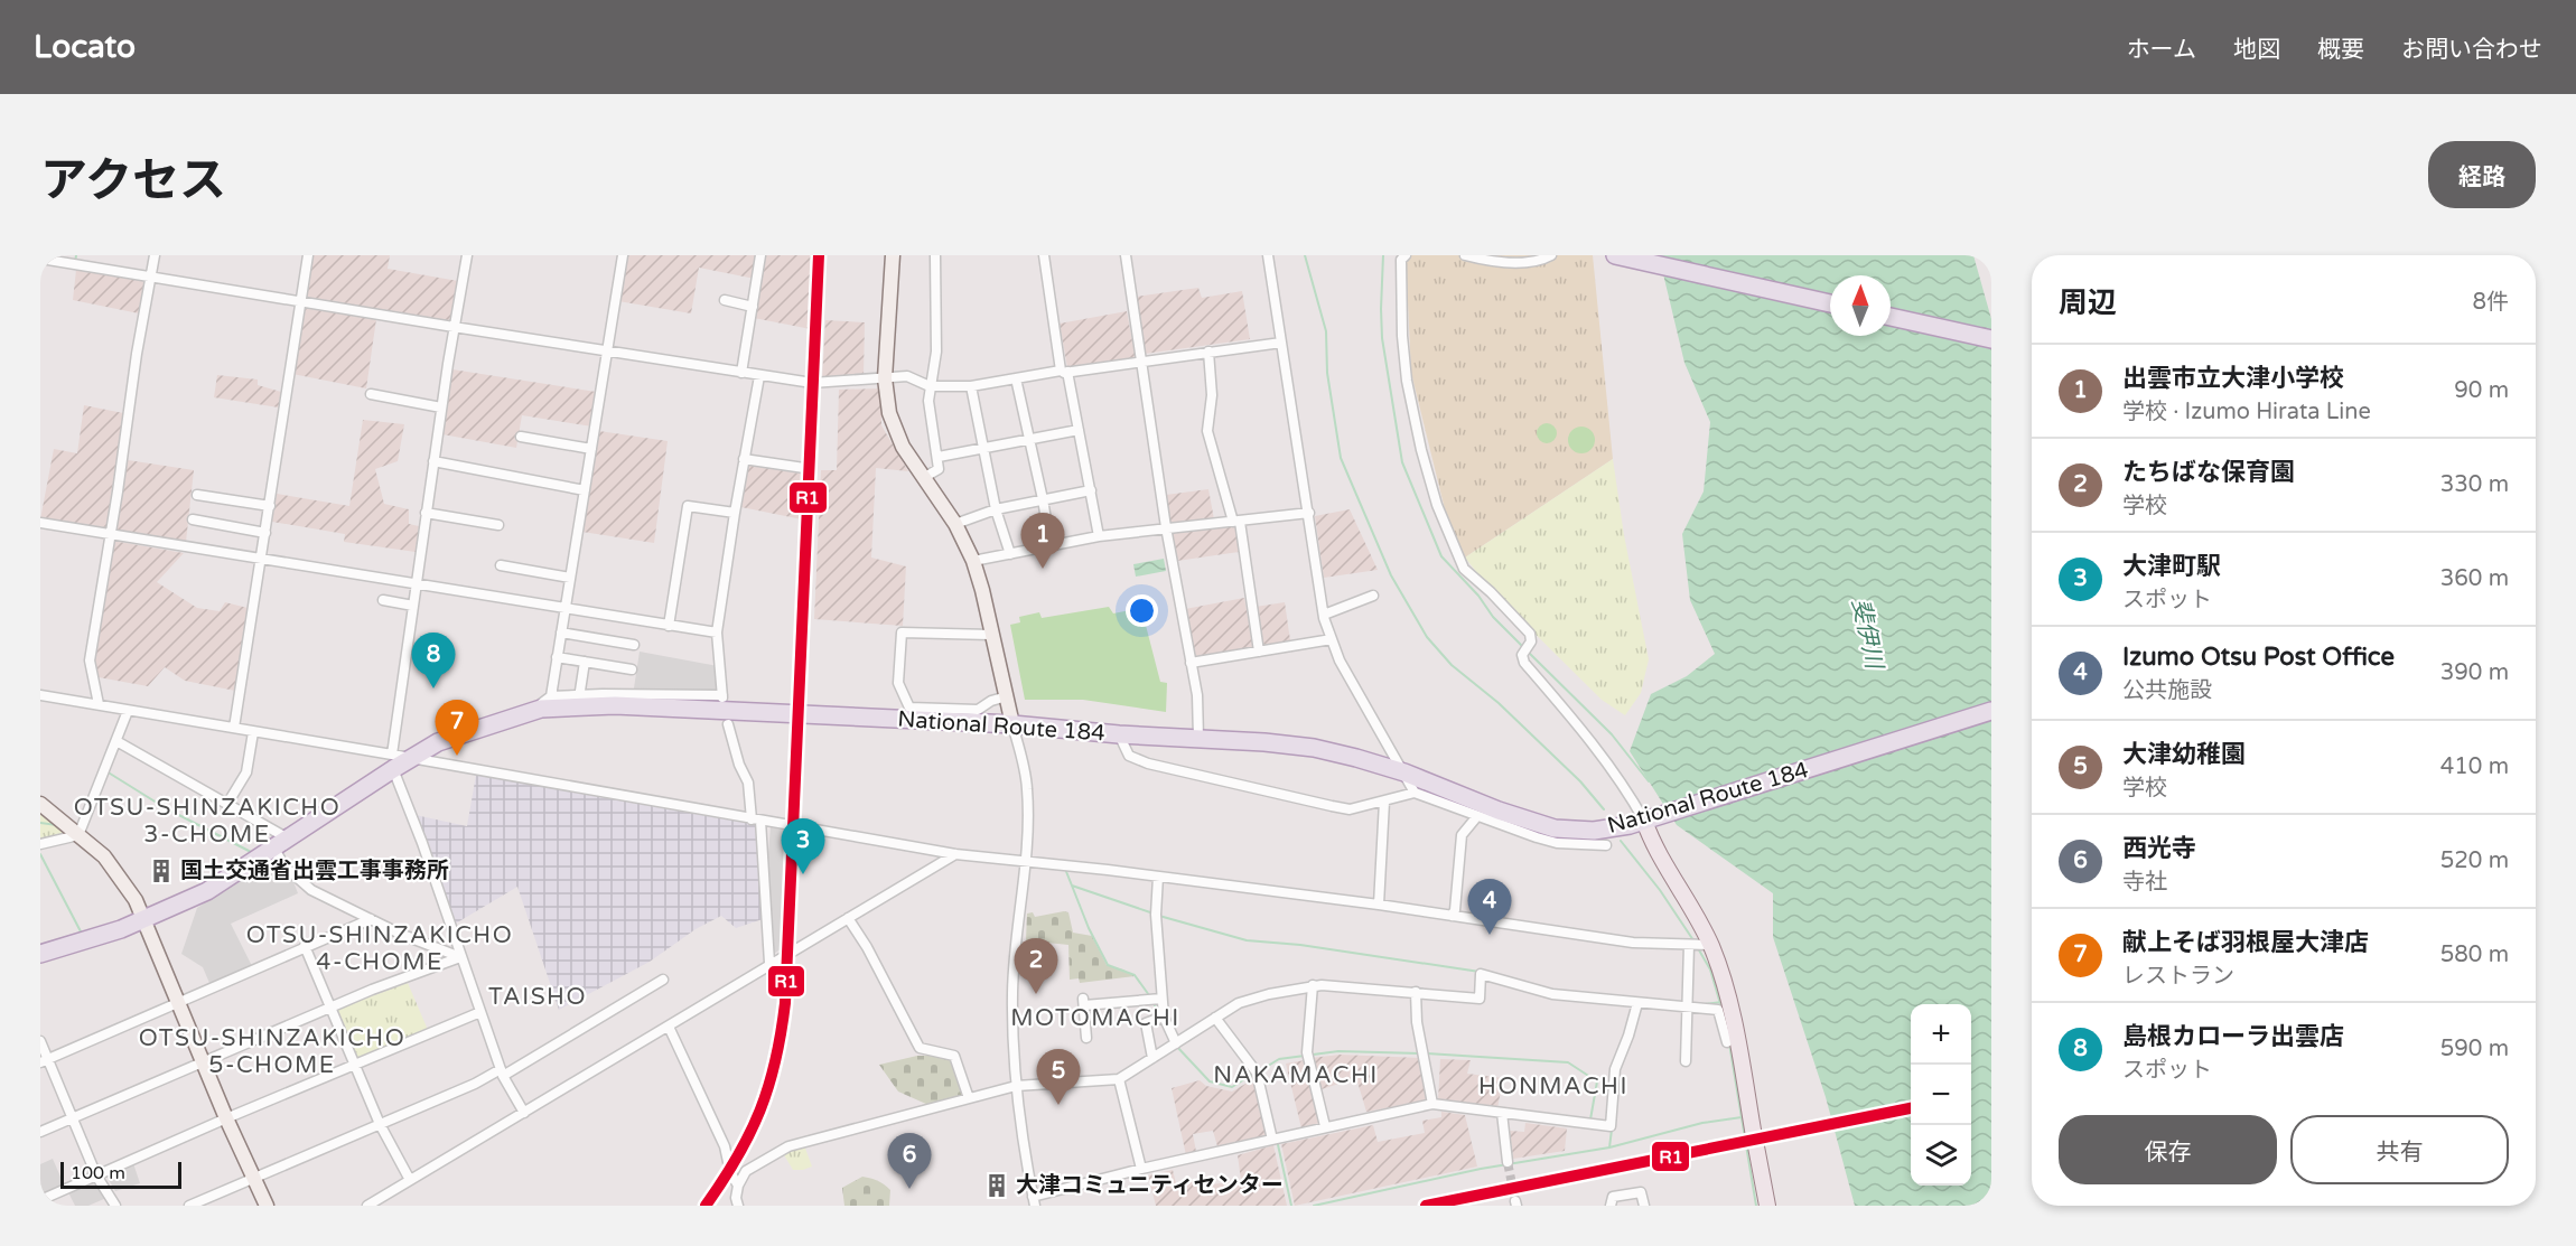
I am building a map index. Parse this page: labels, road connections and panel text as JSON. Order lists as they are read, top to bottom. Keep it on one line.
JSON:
{"streets":{"highway":["National Route 184"]},"districts":["OTSU-SHINZAKICHO 3-CHOME","OTSU-SHINZAKICHO 4-CHOME","TAISHO","MOTOMACHI","OTSU-SHINZAKICHO 5-CHOME","NAKAMACHI","HONMACHI"],"water":["斐伊川"],"places":{"building":["国土交通省出雲工事事務所","大津コミュニティセンター"]},"lines":["transit line R1"],"scale_bar":"100 m","north":"top","page":{"header":"Locato","nav":["ホーム","地図","概要","お問い合わせ"],"title":"アクセス","buttons":["経路",["保存","共有"]],"heading":["周辺","8件"],"list":[{"mark":"1","name":"出雲市立大津小学校","note":"学校 · Izumo Hirata Line","value":"90 m"},{"mark":"2","name":"たちばな保育園","note":"学校","value":"330 m"},{"mark":"3","name":"大津町駅","note":"スポット","value":"360 m"},{"mark":"4","name":"Izumo Otsu Post Office","note":"公共施設","value":"390 m"},{"mark":"5","name":"大津幼稚園","note":"学校","value":"410 m"},{"mark":"6","name":"西光寺","note":"寺社","value":"520 m"},{"mark":"7","name":"献上そば羽根屋大津店","note":"レストラン","value":"580 m"},{"mark":"8","name":"島根カローラ出雲店","note":"スポット","value":"590 m"}],"pins":["1","8","7","3","4","2","5","6"],"map_buttons":["+","−"],"scale":"100 m"}}
